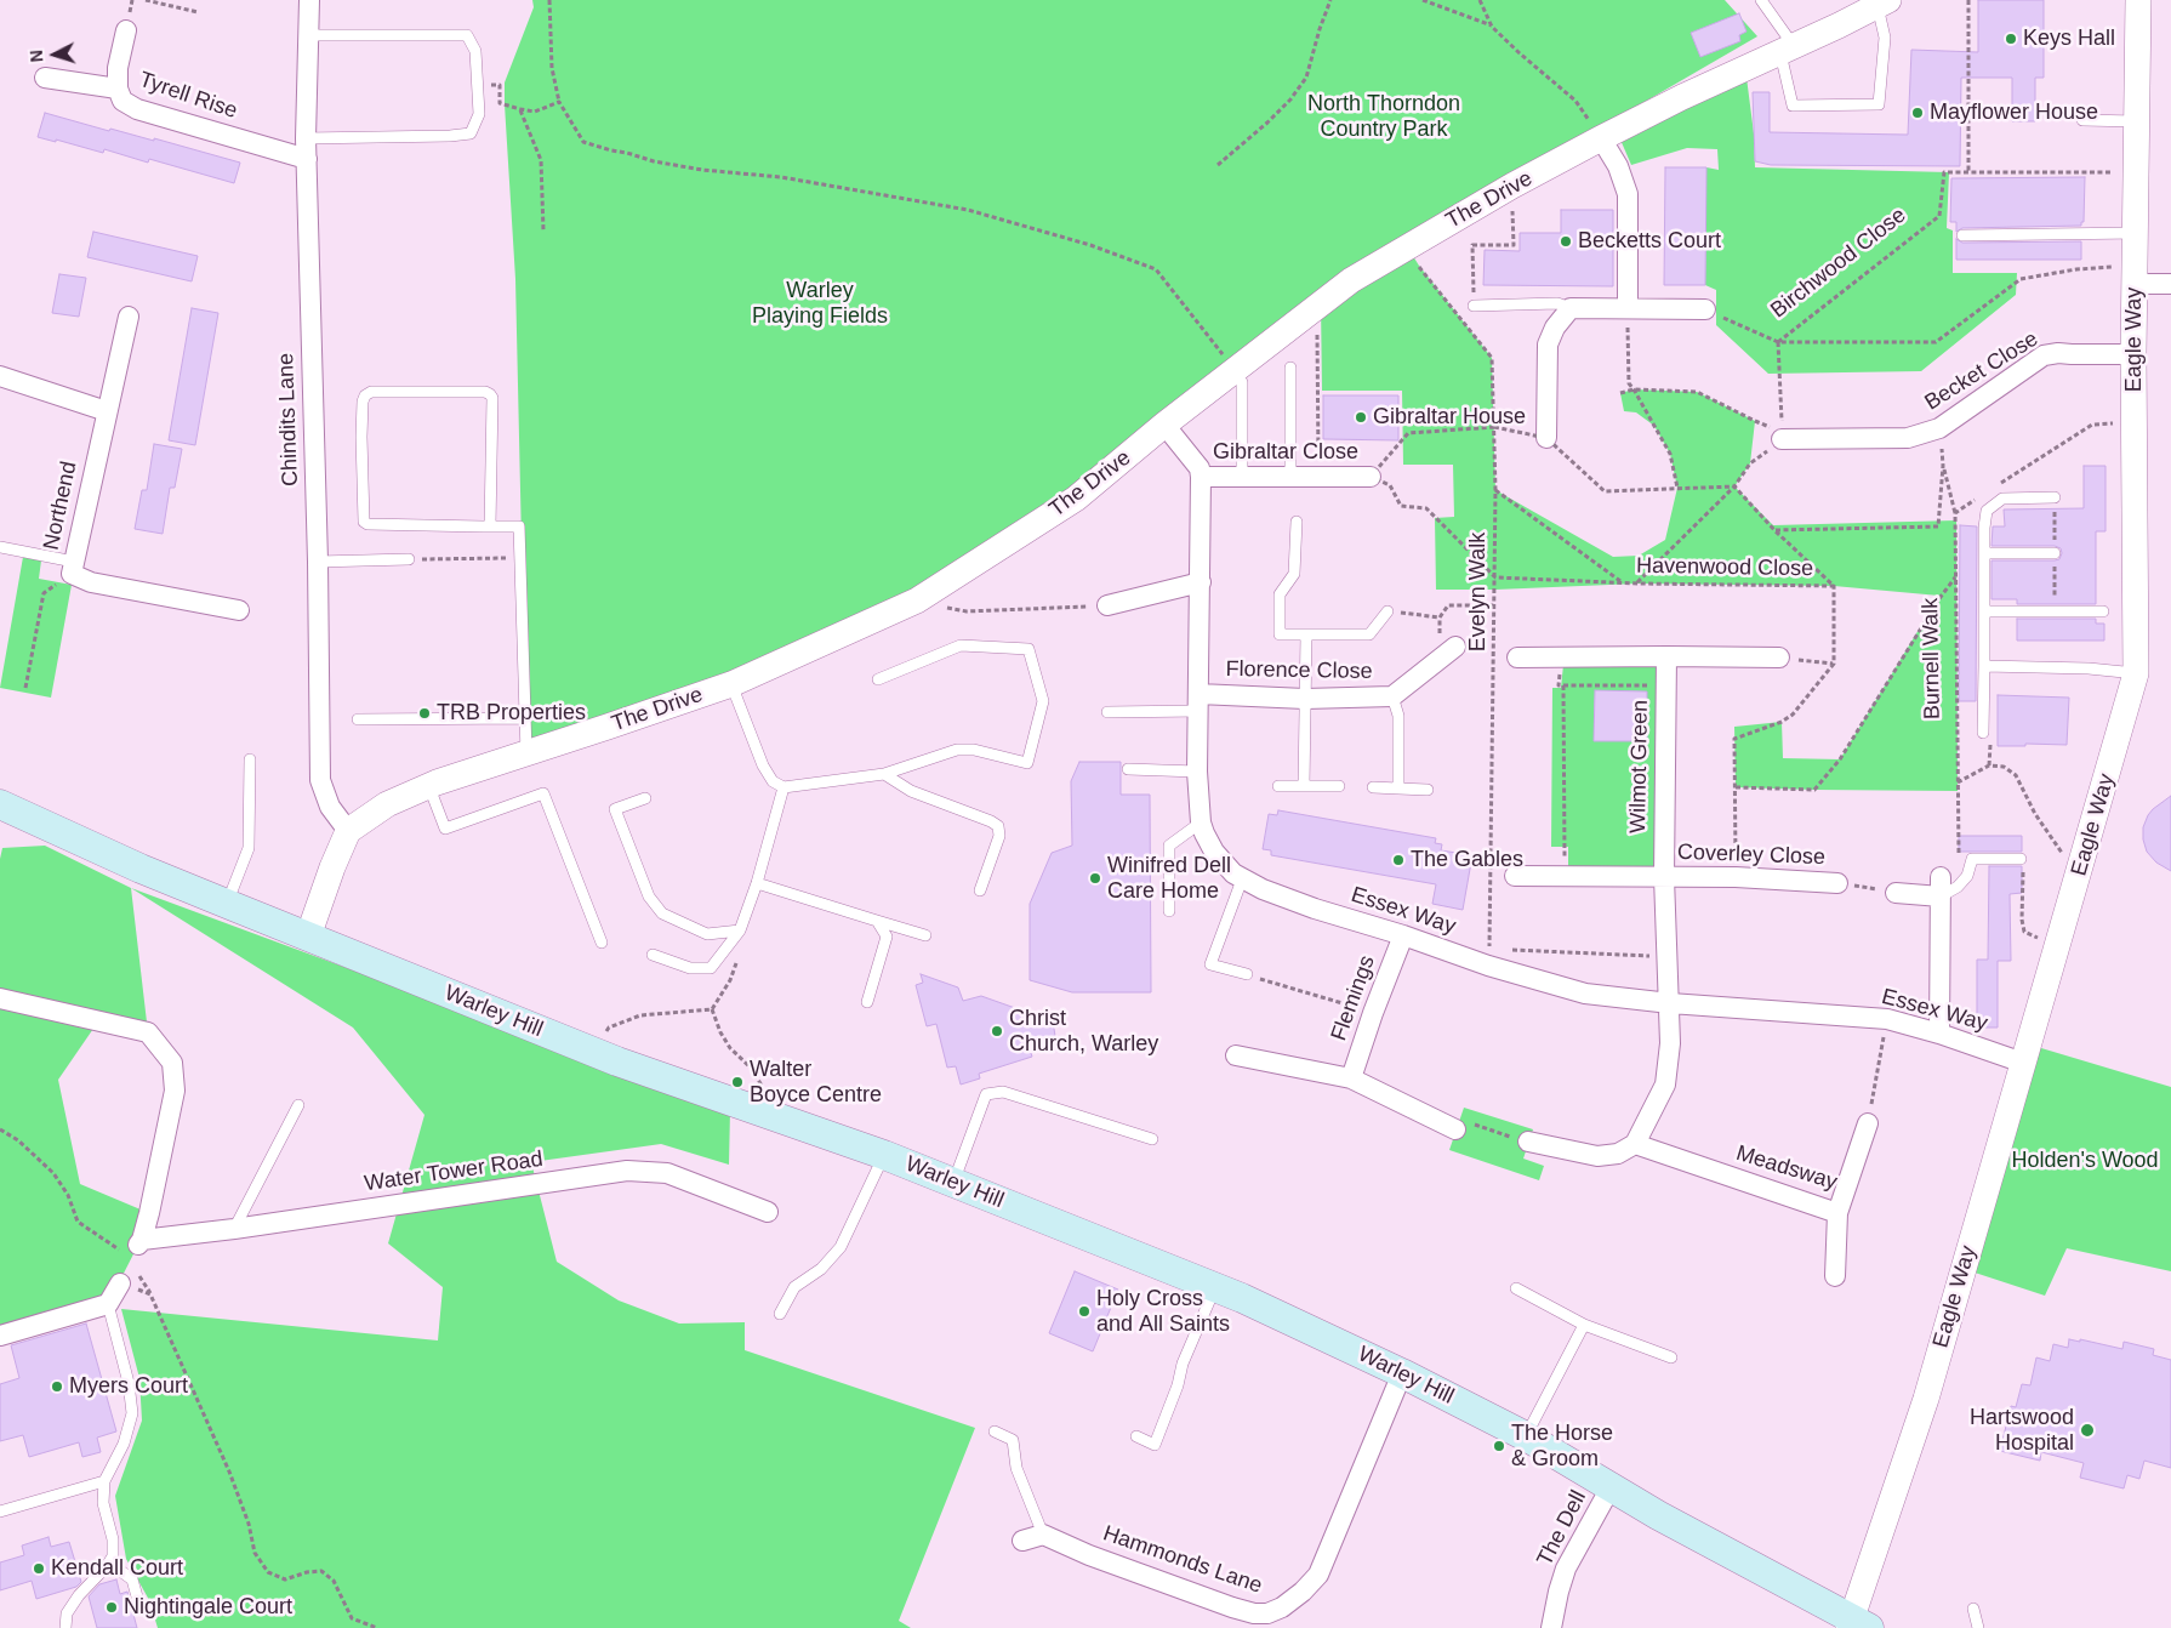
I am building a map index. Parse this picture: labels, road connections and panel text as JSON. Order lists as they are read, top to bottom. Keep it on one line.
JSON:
{"streets":{"main road":["Warley Hill"],"street":["Tyrell Rise","The Drive","Eagle Way","Becket Close","Chindits Lane","Gibraltar Close","Northend","Florence Close","Wilmot Green","Coverley Close","Essex Way","Flemings","Meadsway","Water Tower Road","The Dell","Hammonds Lane"],"path":["Birchwood Close","Havenwood Close","Evelyn Walk","Burnell Walk"]},"crossings":[["Tyrell Rise","Chindits Lane"],["The Drive","Chindits Lane"],["The Drive","Evelyn Walk"],["Eagle Way","Becket Close"],["Eagle Way","Essex Way"],["Eagle Way","Warley Hill"],["Gibraltar Close","Essex Way"],["Havenwood Close","Evelyn Walk"],["Evelyn Walk","Essex Way"],["Florence Close","Essex Way"],["Wilmot Green","Coverley Close"],["Wilmot Green","Essex Way"],["Essex Way","Flemings"],["Warley Hill","The Dell"],["Warley Hill","Hammonds Lane"]],"parks":["North Thorndon Country Park","Warley Playing Fields","Holden's Wood"],"places":["Keys Hall","Mayflower House","Becketts Court","Gibraltar House","TRB Properties","The Gables","Winifred Dell Care Home","Christ Church, Warley","Walter Boyce Centre","Holy Cross and All Saints","Myers Court","Hartswood Hospital","The Horse & Groom","Kendall Court","Nightingale Court"],"north":"left"}
